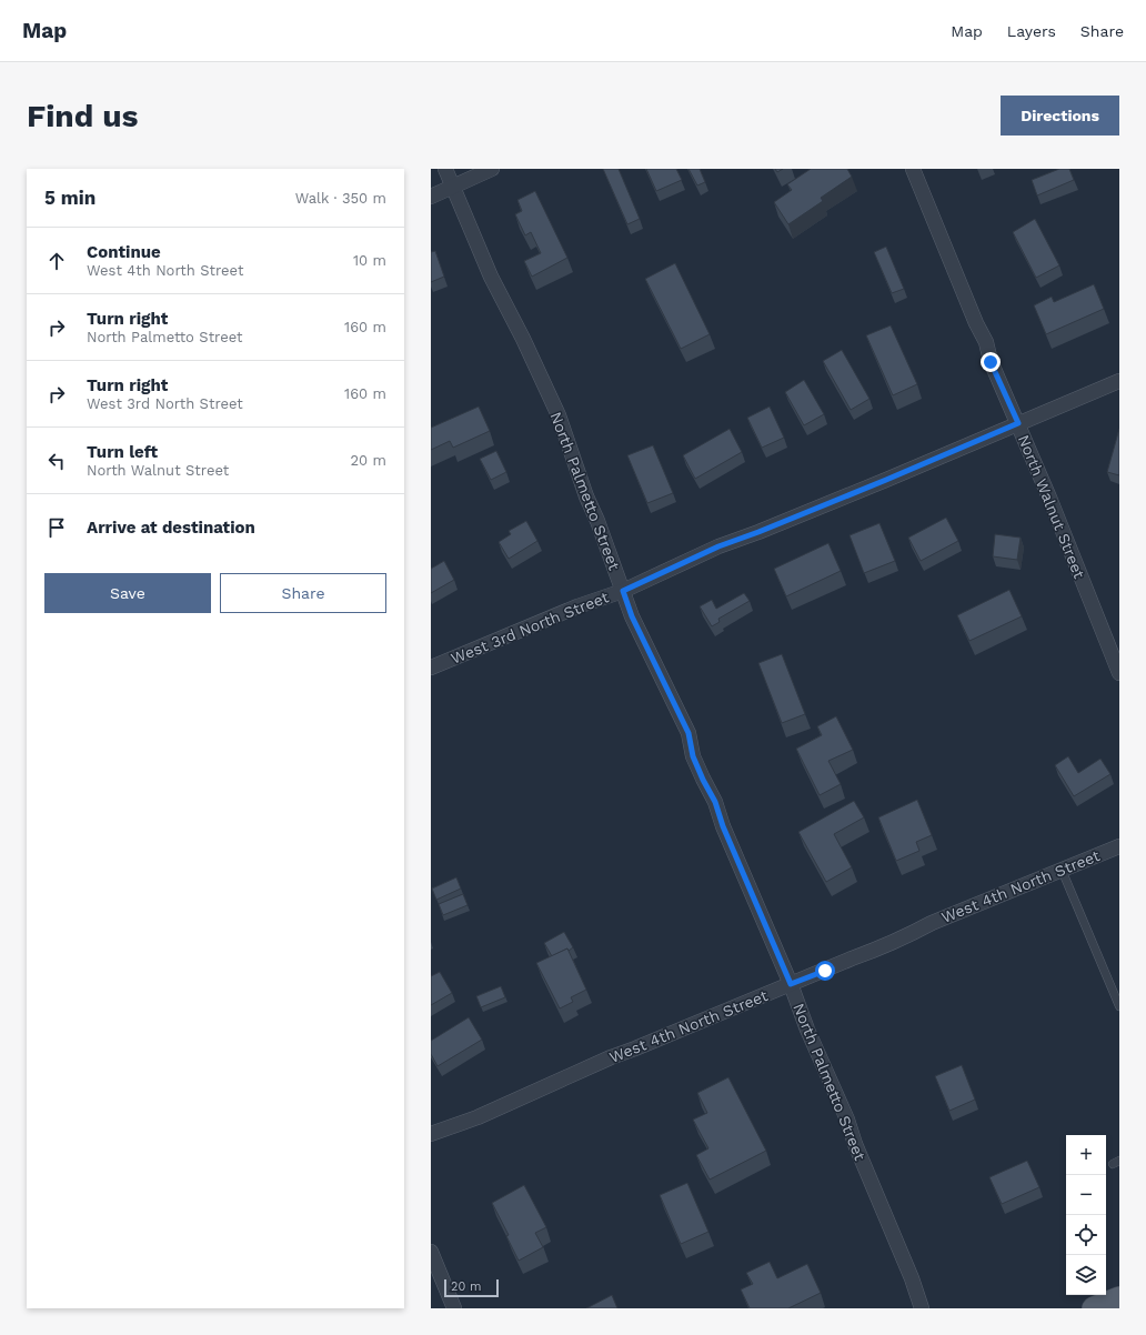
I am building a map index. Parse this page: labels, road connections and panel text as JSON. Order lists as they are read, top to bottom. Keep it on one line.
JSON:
{"streets":{"street":["North Palmetto Street","North Walnut Street","West 3rd North Street","West 4th North Street"]},"crossings":[["North Palmetto Street","West 3rd North Street"],["North Palmetto Street","West 4th North Street"],["North Walnut Street","West 3rd North Street"]],"scale_bar":"20 m","page":{"header":"Map","nav":["Map","Layers","Share"],"buttons":["Directions",["Save","Share"]],"title":"Find us","heading":["5 min","Walk · 350 m"],"list":[["Continue","West 4th North Street","10 m"],["Turn right","North Palmetto Street","160 m"],["Turn right","West 3rd North Street","160 m"],["Turn left","North Walnut Street","20 m"],"Arrive at destination"],"map_buttons":["+","−"],"scale":"20 m"}}
